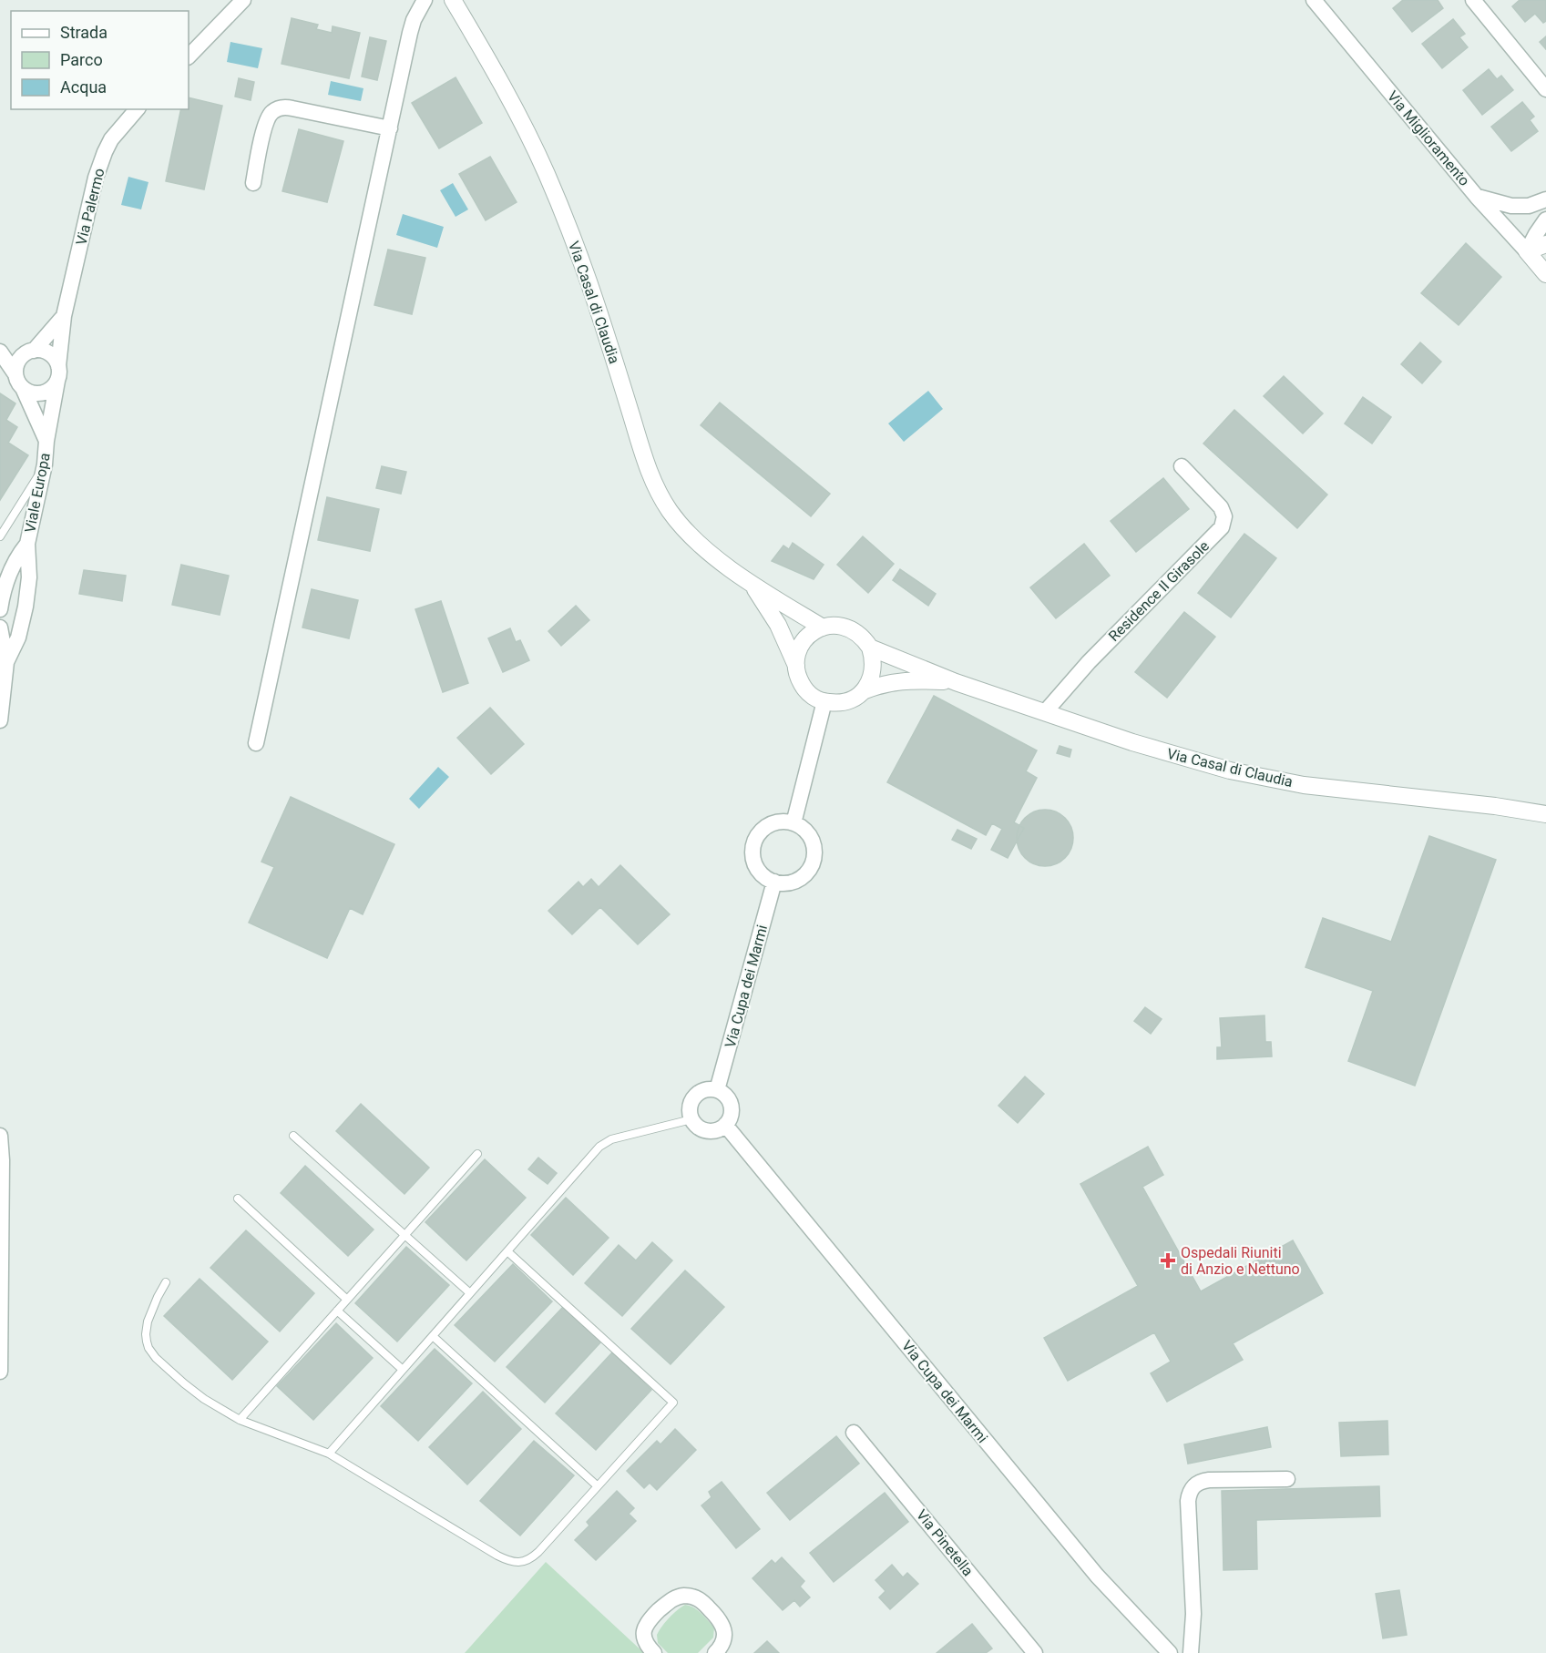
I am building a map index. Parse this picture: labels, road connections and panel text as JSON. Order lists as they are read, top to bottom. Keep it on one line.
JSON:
{"streets":{"street":["Via Miglioramento","Via Palermo","Via Casal di Claudia","Viale Europa","Residence Il Girasole","Via Cupa dei Marmi","Via Pinetella"]},"crossings":[["Via Palermo","Viale Europa"],["Via Casal di Claudia","Residence Il Girasole"]],"places":{"health":["Ospedali Riuniti di Anzio e Nettuno"]},"legend":["Strada","Parco","Acqua"]}
